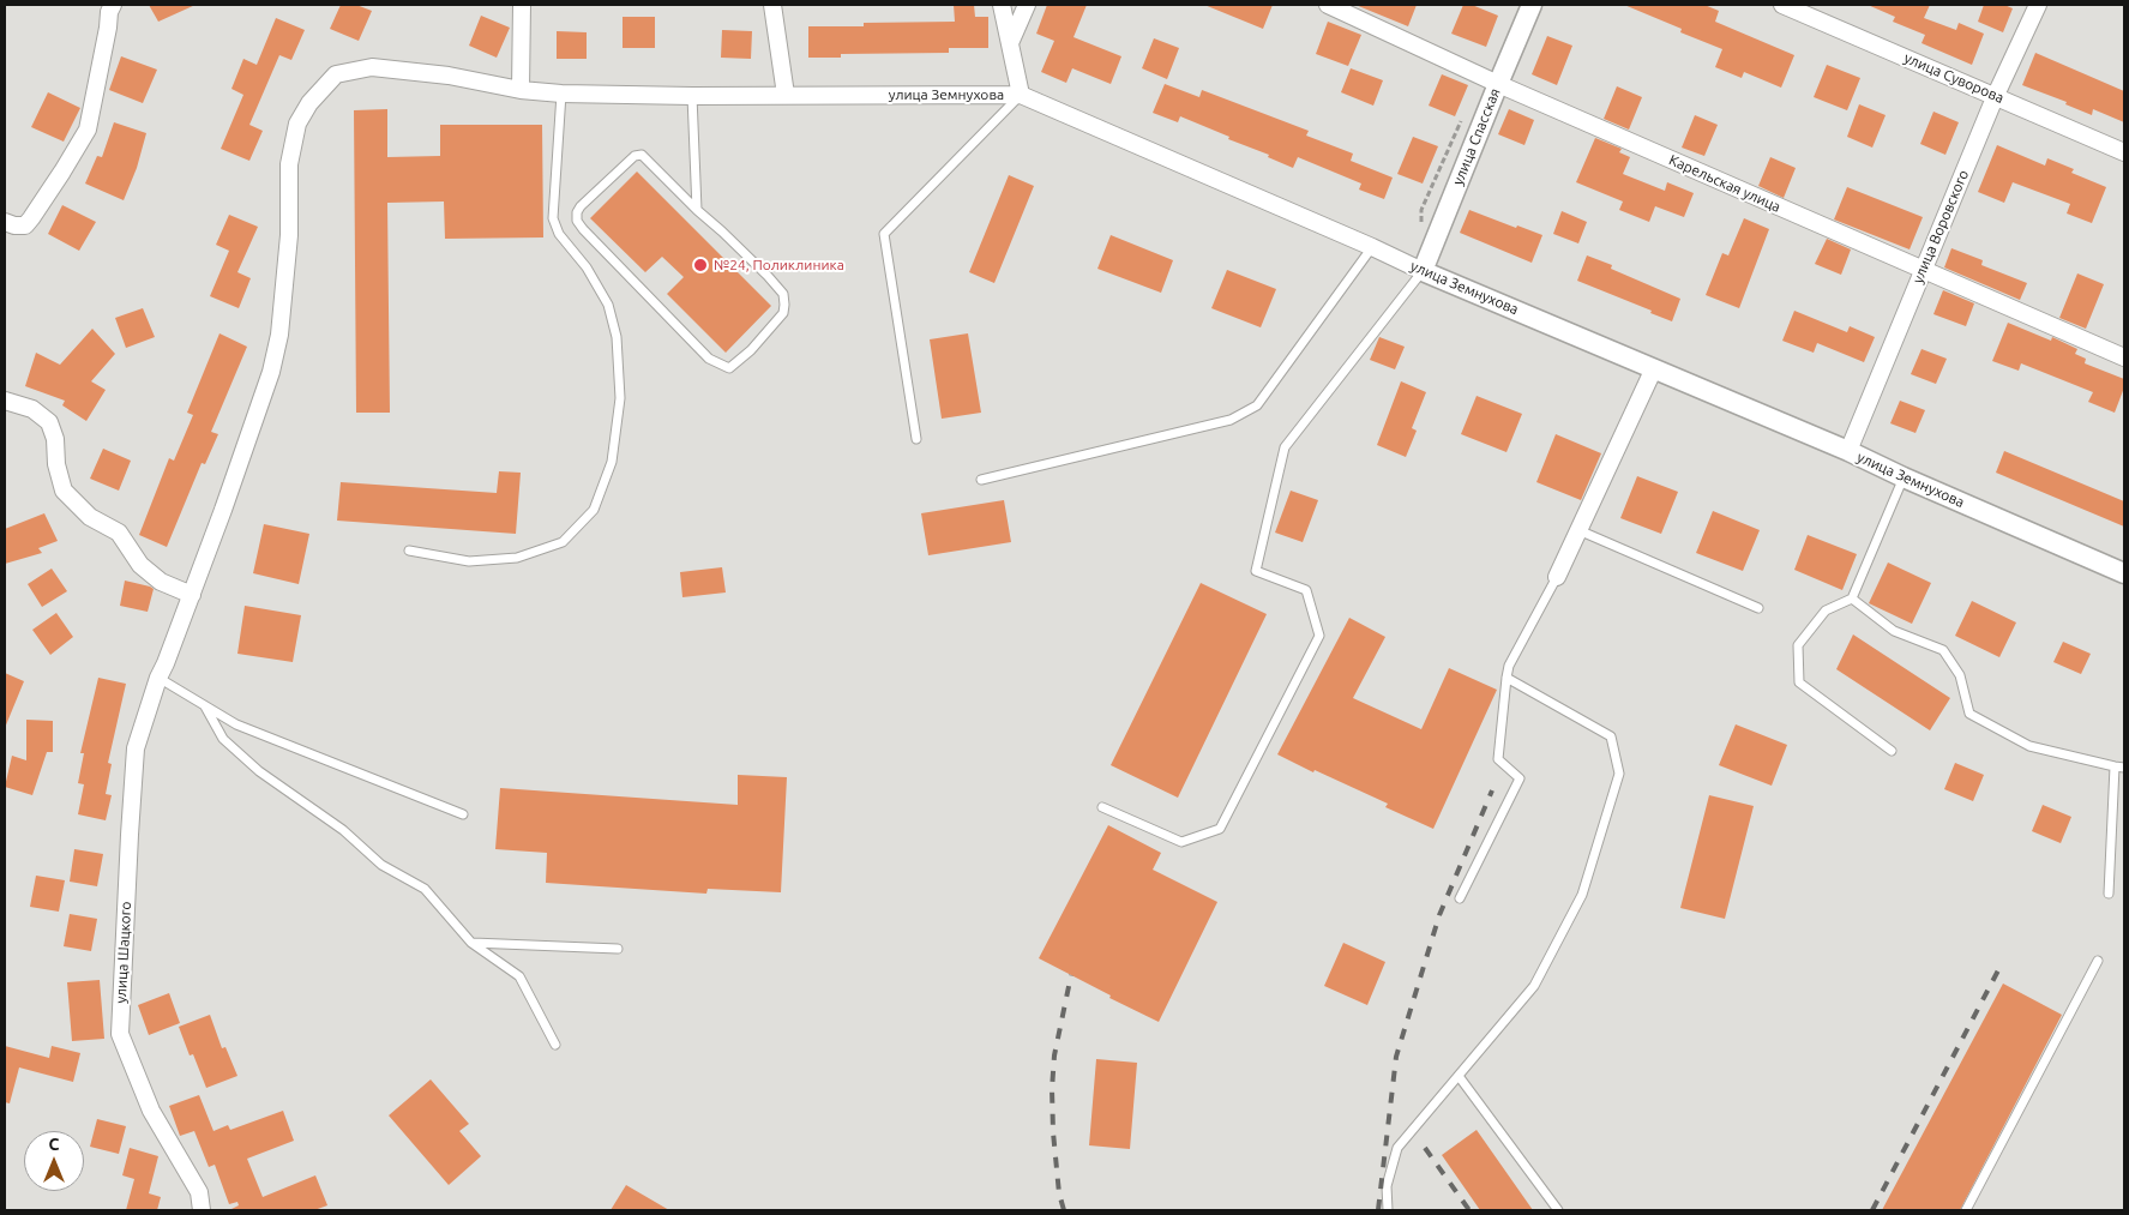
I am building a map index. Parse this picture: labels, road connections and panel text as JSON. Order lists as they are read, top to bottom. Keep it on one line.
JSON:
{"streets":{"street":["улица Суворова","улица Земнухова","улица Спасская","Карельская улица","улица Воровского","улица Шацкого"]},"crossings":[["улица Суворова","улица Воровского"],["улица Земнухова","улица Спасская"],["улица Земнухова","улица Воровского"],["улица Земнухова","улица Шацкого"],["улица Спасская","Карельская улица"],["Карельская улица","улица Воровского"]],"places":["№24, Поликлиника"],"north":"top"}
